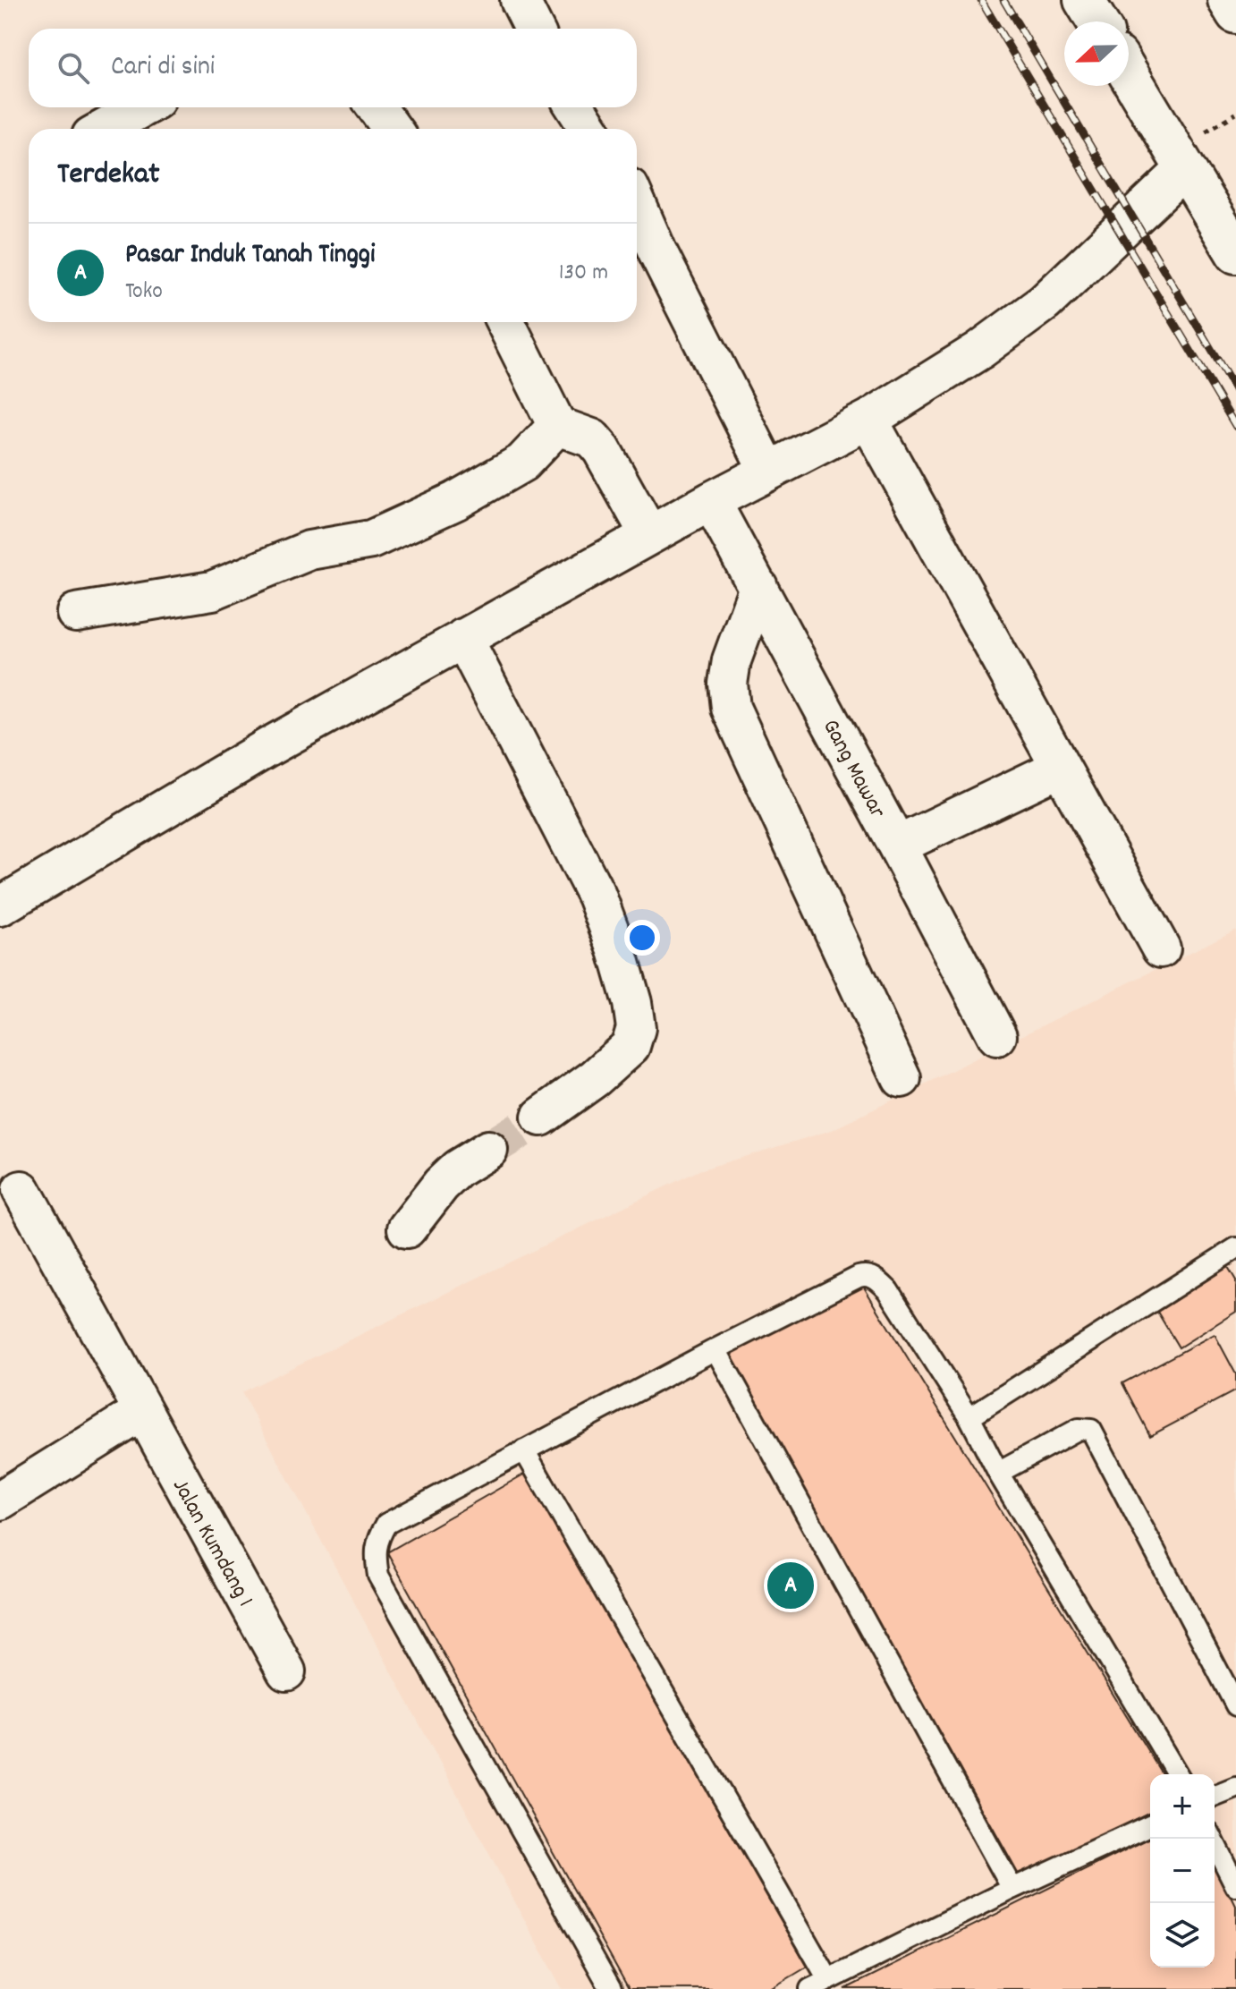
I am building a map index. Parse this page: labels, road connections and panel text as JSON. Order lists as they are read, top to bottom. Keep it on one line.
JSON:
{"streets":{"street":["Gang Mawar","Jalan Kumdang 1"]},"north":"left","page":{"search":"Cari di sini","heading":"Terdekat","list":[{"mark":"A","name":"Pasar Induk Tanah Tinggi","note":"Toko","value":"130 m"}],"pins":"A","map_buttons":["+","−"]}}
